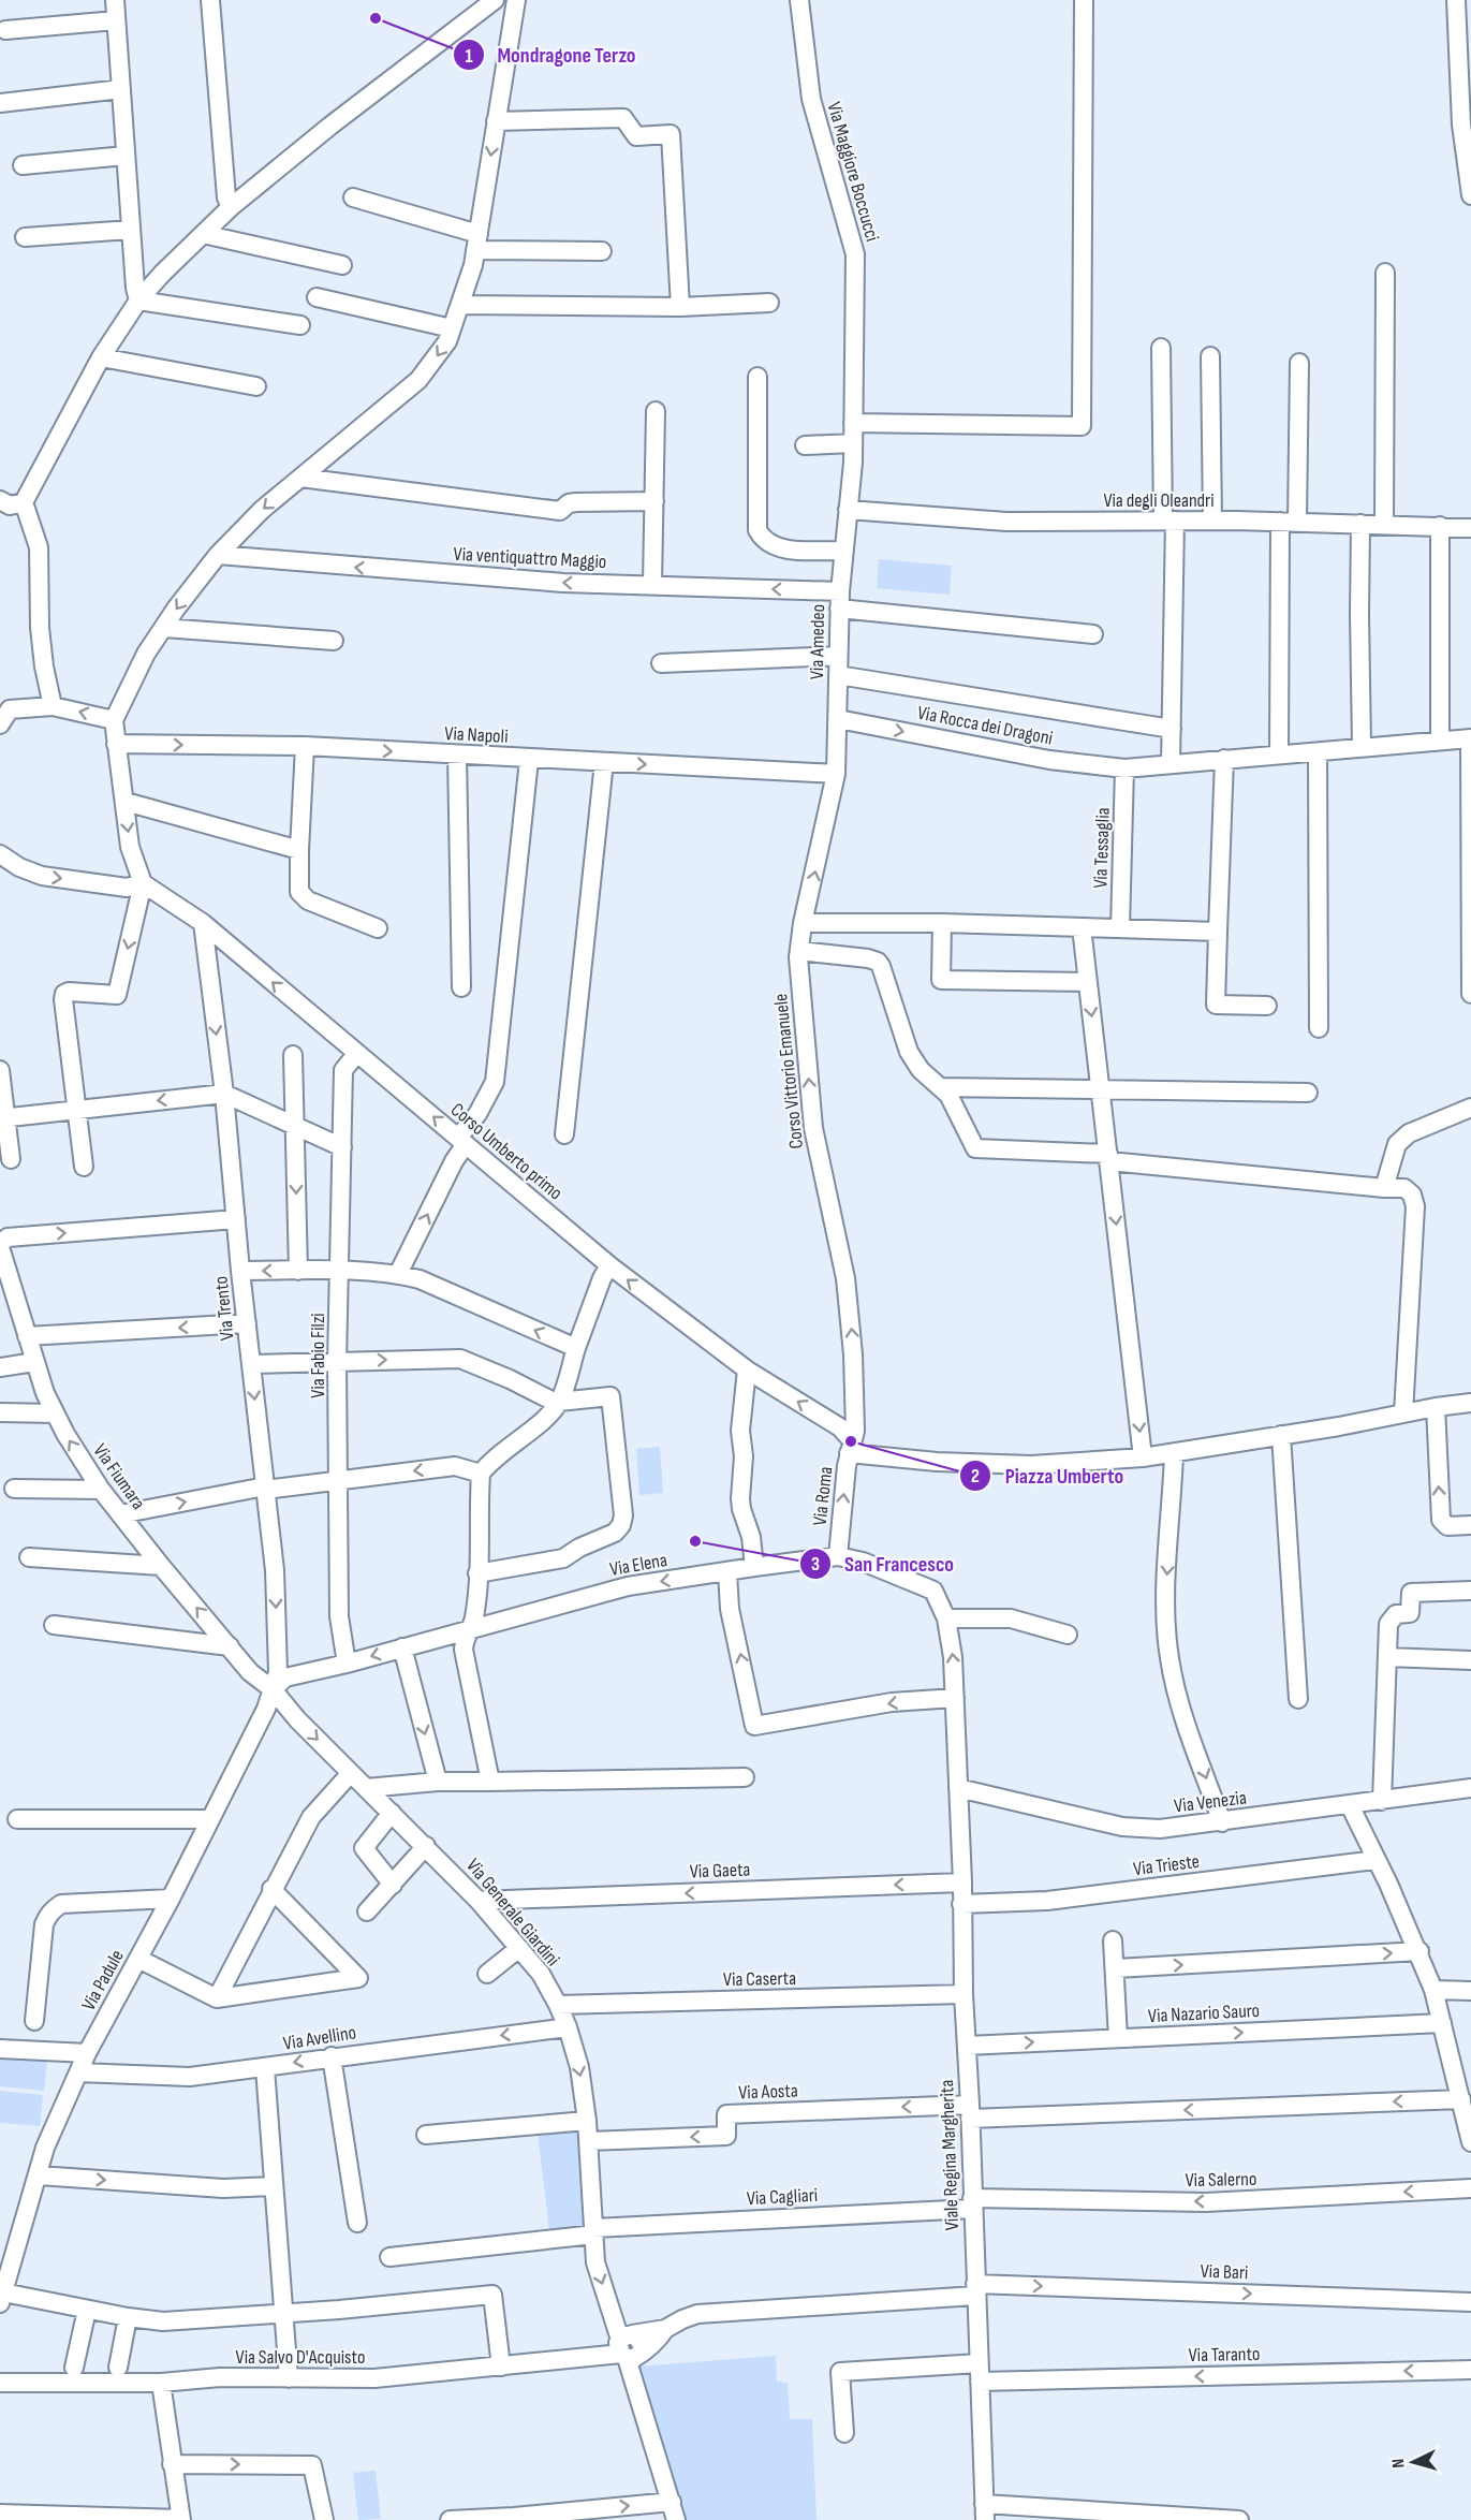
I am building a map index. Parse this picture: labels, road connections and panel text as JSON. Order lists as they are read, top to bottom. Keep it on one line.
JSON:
{"streets":{"street":["Via Maggiore Boccucci","Via degli Oleandri","Via ventiquattro Maggio","Via Amedeo","Via Rocca dei Dragoni","Via Napoli","Via Tessaglia","Corso Vittorio Emanuele","Corso Umberto primo","Via Trento","Via Fabio Filzi","Via Fiumara","Via Roma","Via Elena","Via Venezia","Via Trieste","Via Gaeta","Via Generale Giardini","Via Caserta","Via Padule","Via Nazario Sauro","Via Avellino","Via Aosta","Viale Regina Margherita","Via Salerno","Via Cagliari","Via Bari","Via Taranto","Via Salvo D'Acquisto"]},"crossings":[["Via Maggiore Boccucci","Via degli Oleandri"],["Via Maggiore Boccucci","Via Amedeo"],["Via degli Oleandri","Via Amedeo"],["Via ventiquattro Maggio","Via Amedeo"],["Via Amedeo","Via Rocca dei Dragoni"],["Via Amedeo","Via Napoli"],["Via Amedeo","Corso Vittorio Emanuele"],["Via Rocca dei Dragoni","Via Tessaglia"],["Via Napoli","Corso Vittorio Emanuele"],["Corso Vittorio Emanuele","Corso Umberto primo"],["Corso Vittorio Emanuele","Via Roma"],["Corso Umberto primo","Via Trento"],["Corso Umberto primo","Via Fabio Filzi"],["Corso Umberto primo","Via Roma"],["Via Trento","Via Fiumara"],["Via Trento","Via Elena"],["Via Trento","Via Generale Giardini"],["Via Trento","Via Padule"],["Via Fabio Filzi","Via Elena"],["Via Fiumara","Via Elena"],["Via Fiumara","Via Generale Giardini"],["Via Fiumara","Via Padule"],["Via Roma","Via Elena"],["Via Elena","Via Venezia"],["Via Elena","Via Generale Giardini"],["Via Elena","Via Padule"],["Via Elena","Viale Regina Margherita"],["Via Venezia","Viale Regina Margherita"],["Via Trieste","Viale Regina Margherita"],["Via Gaeta","Via Generale Giardini"],["Via Gaeta","Viale Regina Margherita"],["Via Generale Giardini","Via Caserta"],["Via Generale Giardini","Via Padule"],["Via Generale Giardini","Via Avellino"],["Via Generale Giardini","Via Aosta"],["Via Generale Giardini","Via Cagliari"],["Via Generale Giardini","Via Salvo D'Acquisto"],["Via Caserta","Viale Regina Margherita"],["Via Padule","Via Avellino"],["Via Nazario Sauro","Viale Regina Margherita"],["Via Aosta","Viale Regina Margherita"],["Viale Regina Margherita","Via Salerno"],["Viale Regina Margherita","Via Cagliari"],["Viale Regina Margherita","Via Bari"],["Viale Regina Margherita","Via Taranto"],["Via Salerno","Via Cagliari"],["Via Bari","Via Salvo D'Acquisto"]],"one_way":["Corso Vittorio Emanuele","Corso Umberto primo","Via Trento","Via Fiumara","Via Aosta","Via Bari"],"places":["Mondragone Terzo","Piazza Umberto","San Francesco"],"north":"left"}
